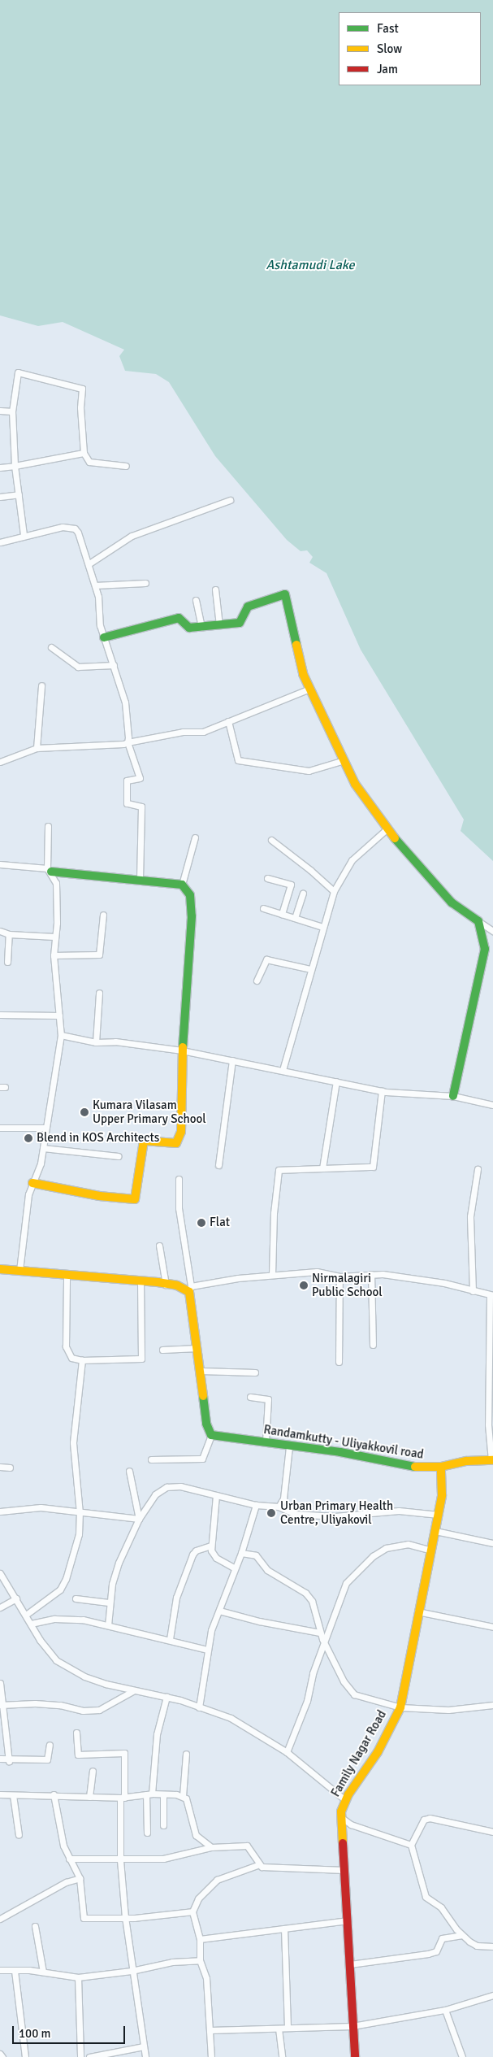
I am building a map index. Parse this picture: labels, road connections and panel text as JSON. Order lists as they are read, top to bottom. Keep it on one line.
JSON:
{"streets":{"street":["Randamkutty - Uliyakkovil road","Family Nagar Road"]},"crossings":[["Randamkutty - Uliyakkovil road","Family Nagar Road"]],"water":["Ashtamudi Lake"],"places":["Kumara Vilasam Upper Primary School","Blend in KOS Architects","Flat","Nirmalagiri Public School","Urban Primary Health Centre, Uliyakovil"],"legend":["Fast","Slow","Jam"],"scale_bar":"100 m"}
